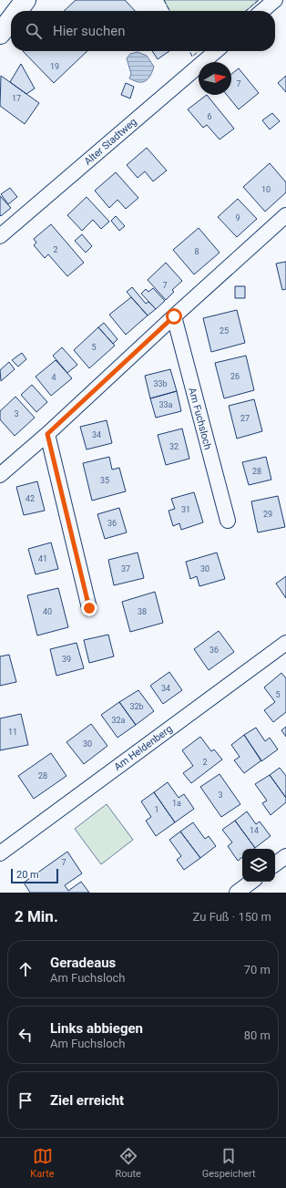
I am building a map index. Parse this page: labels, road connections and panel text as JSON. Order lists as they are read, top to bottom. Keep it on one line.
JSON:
{"streets":{"street":["Alter Stadtweg","Am Fuchsloch","Am Heldenberg"]},"house_numbers":["19","7","17","6","10","9","2","8","7","25","5","26","4","33b","33a","3","27","34","32","28","35","42","31","29","36","41","37","30","40","38","36","39","34","5","32b","32a","11","30","2","28","3","1a","1","14","7"],"scale_bar":"20 m","north":"right","page":{"search":"Hier suchen","scale":"20 m","heading":["2 Min.","Zu Fuß · 150 m"],"list":[["Geradeaus","Am Fuchsloch","70 m"],["Links abbiegen","Am Fuchsloch","80 m"],"Ziel erreicht"],"nav":["Karte","Route","Gespeichert"]}}
